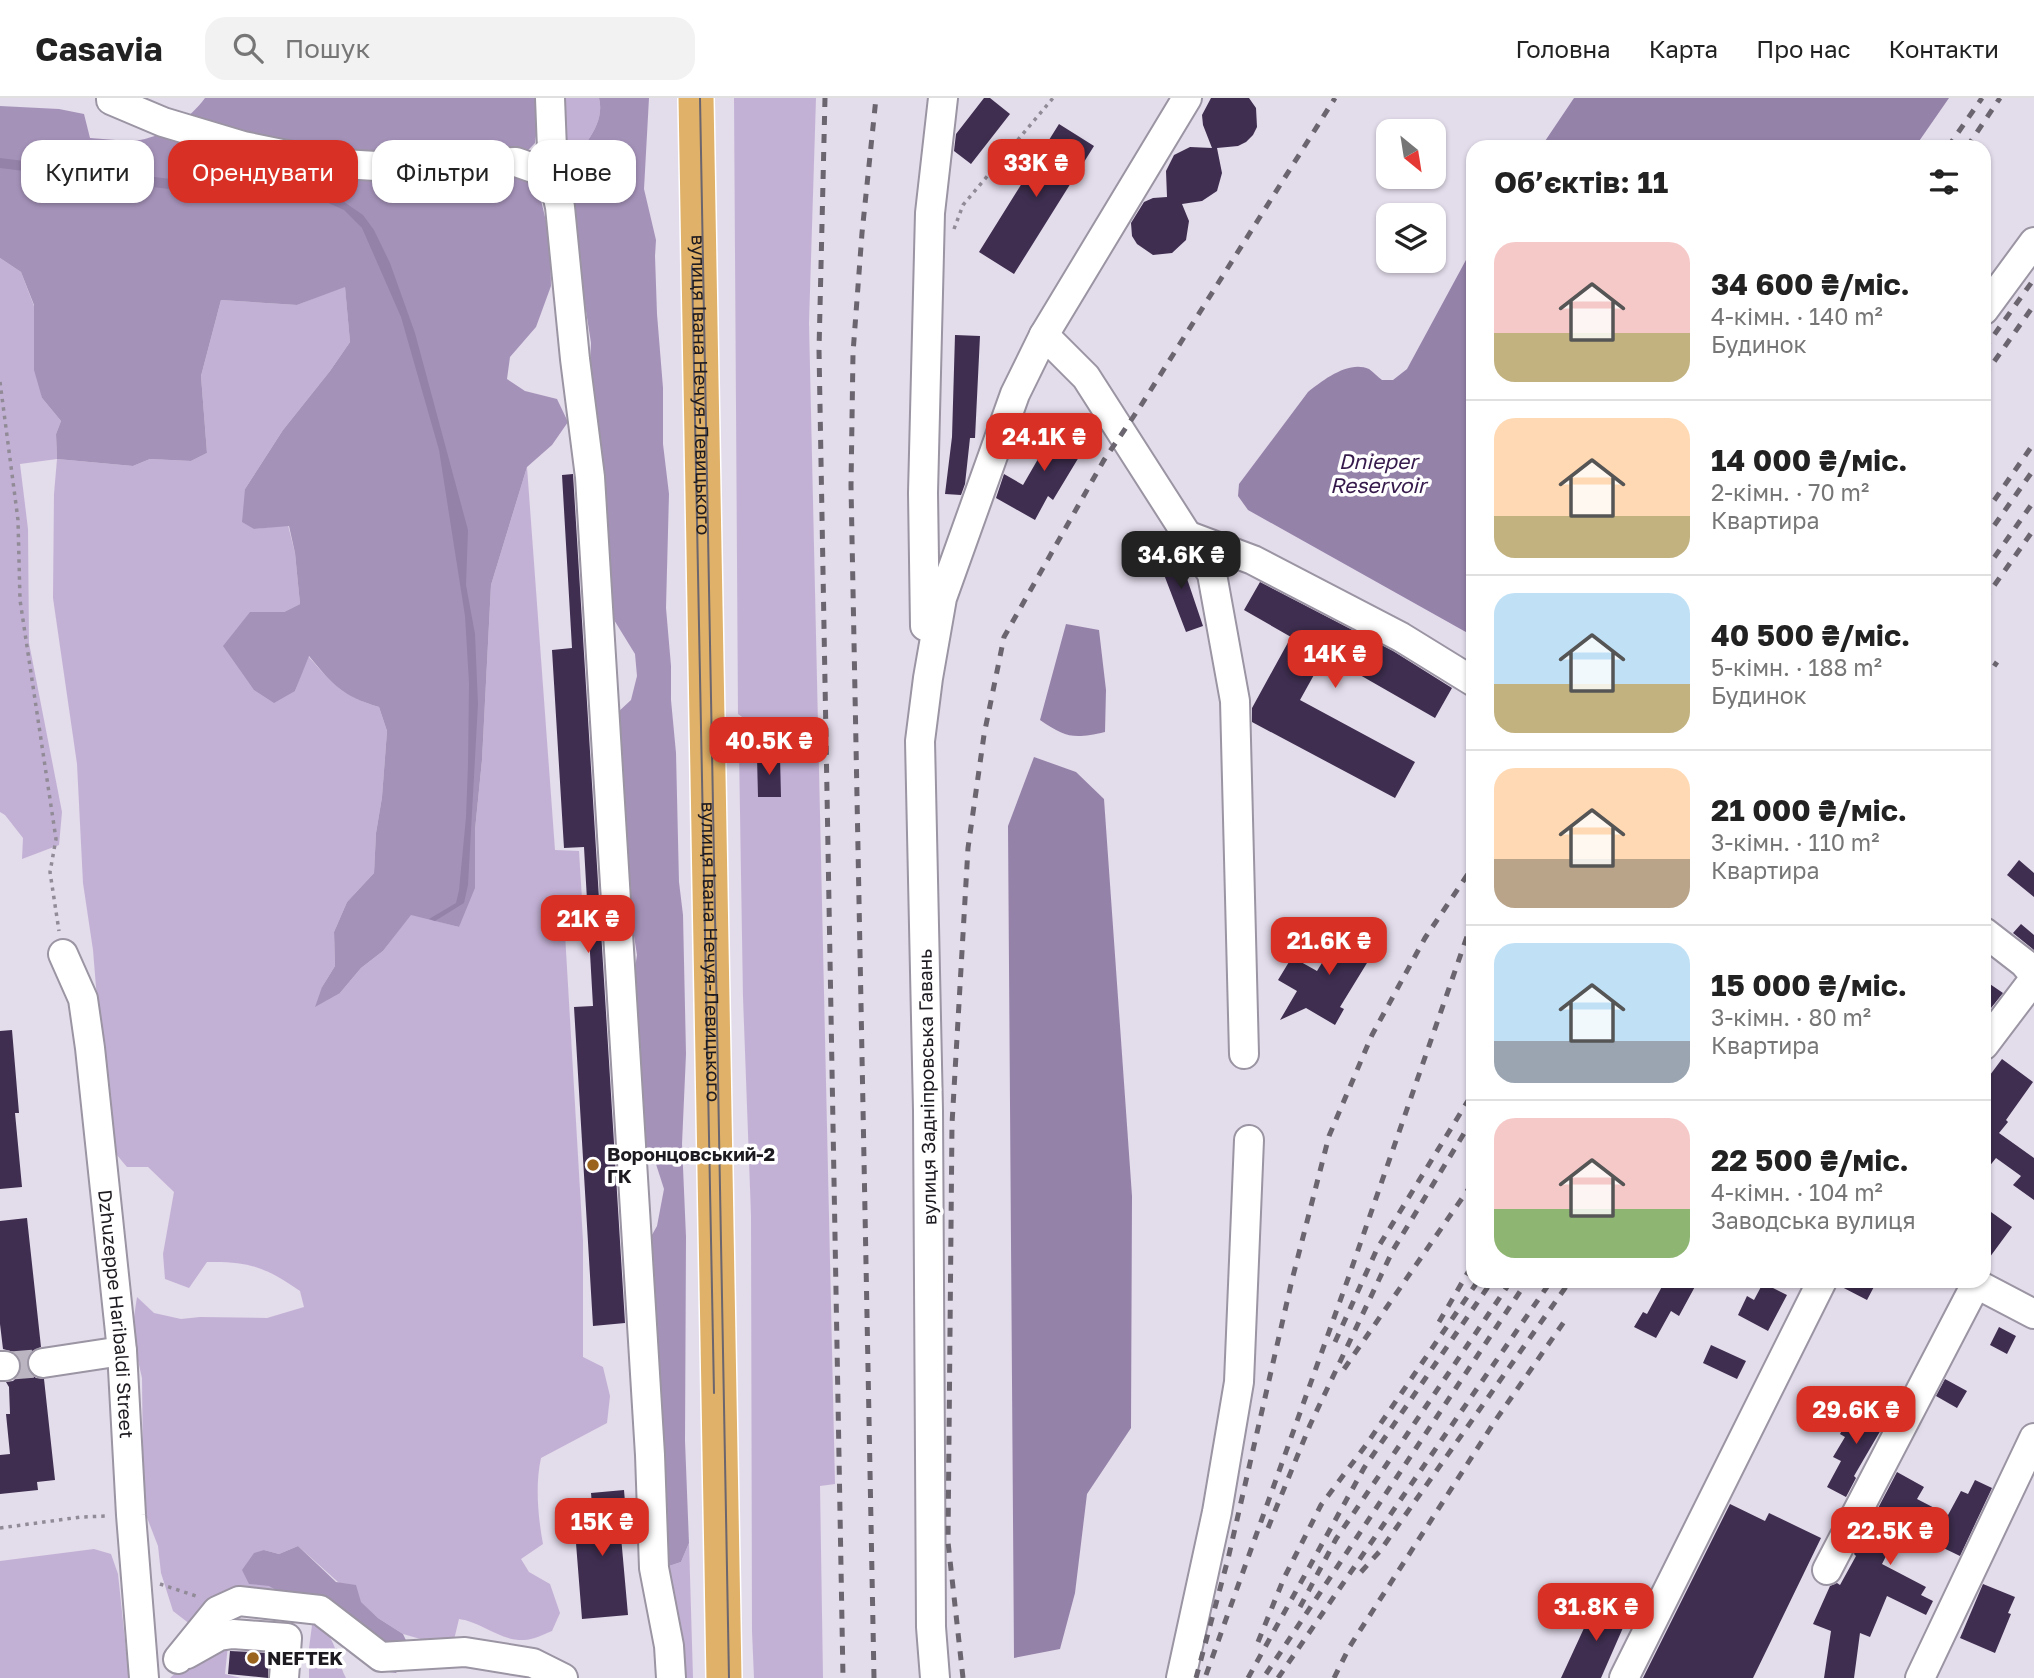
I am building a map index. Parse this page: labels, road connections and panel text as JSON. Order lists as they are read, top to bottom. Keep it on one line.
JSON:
{"streets":{"main road":["вулиця Івана Нечуя-Левицького"],"street":["вулиця Задніпровська Гавань","Dzhuzeppe Haribaldi Street"]},"water":["Dnieper Reservoir"],"places":["Воронцовський-2 ГК","NEFTEK"],"north":"bottom right","page":{"header":"Casavia","search":"Пошук","nav":["Головна","Карта","Про нас","Контакти"],"price":["33K ₴","24.1K ₴","34.6K ₴","14K ₴","40.5K ₴","21K ₴","21.6K ₴","29.6K ₴","15K ₴","22.5K ₴","31.8K ₴"],"chip":["Купити","Орендувати","Фільтри","Нове"],"heading":"Об’єктів: 11","list":[{"name":"34 600 ₴/міс.","note":"4-кімн. · 140 m² · Будинок"},{"name":"14 000 ₴/міс.","note":"2-кімн. · 70 m² · Квартира"},{"name":"40 500 ₴/міс.","note":"5-кімн. · 188 m² · Будинок"},{"name":"21 000 ₴/міс.","note":"3-кімн. · 110 m² · Квартира"},{"name":"15 000 ₴/міс.","note":"3-кімн. · 80 m² · Квартира"},{"name":"22 500 ₴/міс.","note":"4-кімн. · 104 m² · Заводська вулиця"}]}}
